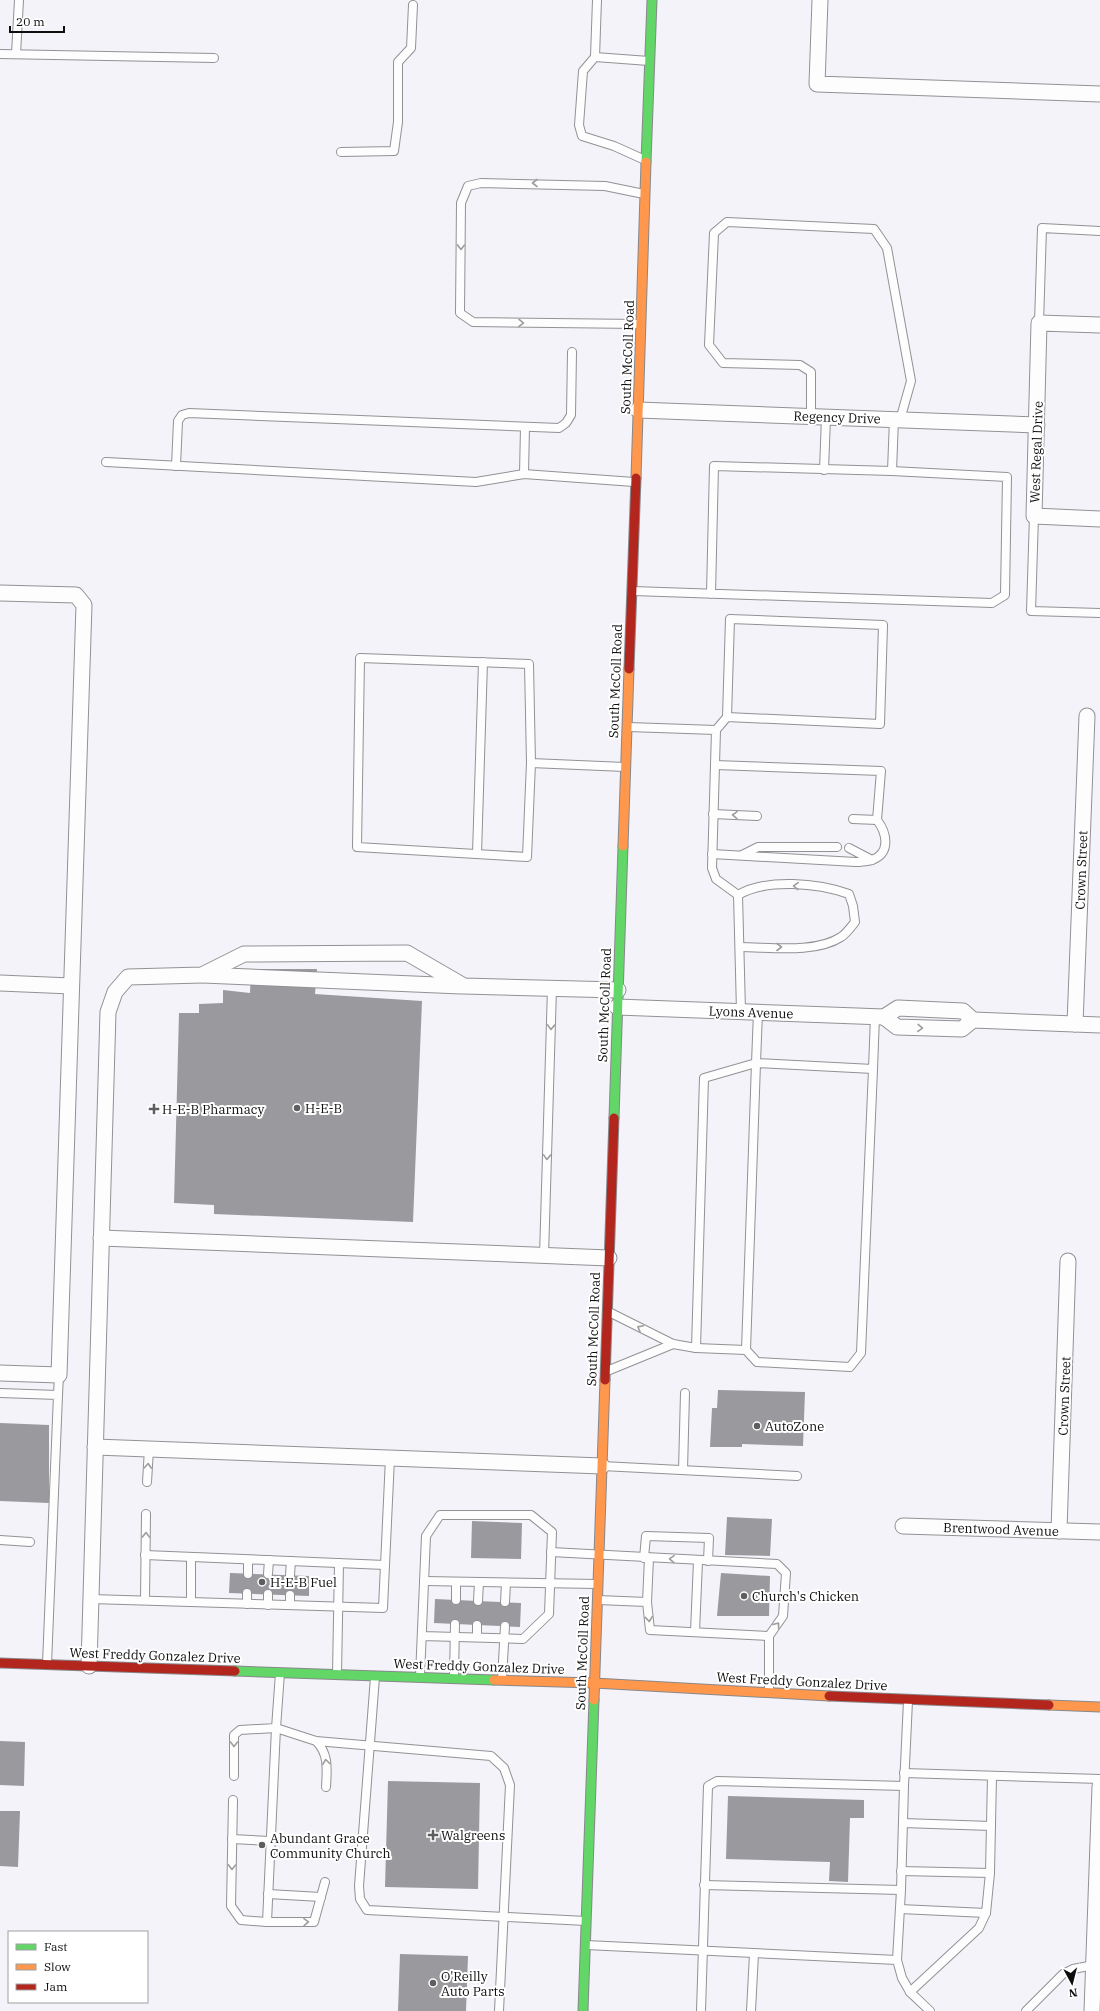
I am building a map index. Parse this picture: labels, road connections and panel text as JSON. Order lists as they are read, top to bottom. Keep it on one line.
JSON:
{"streets":{"main road":["South McColl Road","West Freddy Gonzalez Drive"],"street":["Regency Drive","West Regal Drive","Crown Street","Lyons Avenue","Brentwood Avenue"]},"crossings":[["South McColl Road","Regency Drive"],["South McColl Road","Lyons Avenue"],["South McColl Road","West Freddy Gonzalez Drive"],["Regency Drive","West Regal Drive"],["Crown Street","Lyons Avenue"],["Crown Street","Brentwood Avenue"]],"places":{"other":["H-E-B","AutoZone","H-E-B Fuel","Church's Chicken","Abundant Grace Community Church","O'Reilly Auto Parts"],"health":["H-E-B Pharmacy","Walgreens"]},"legend":["Fast","Slow","Jam"],"scale_bar":"20 m","north":"bottom"}
